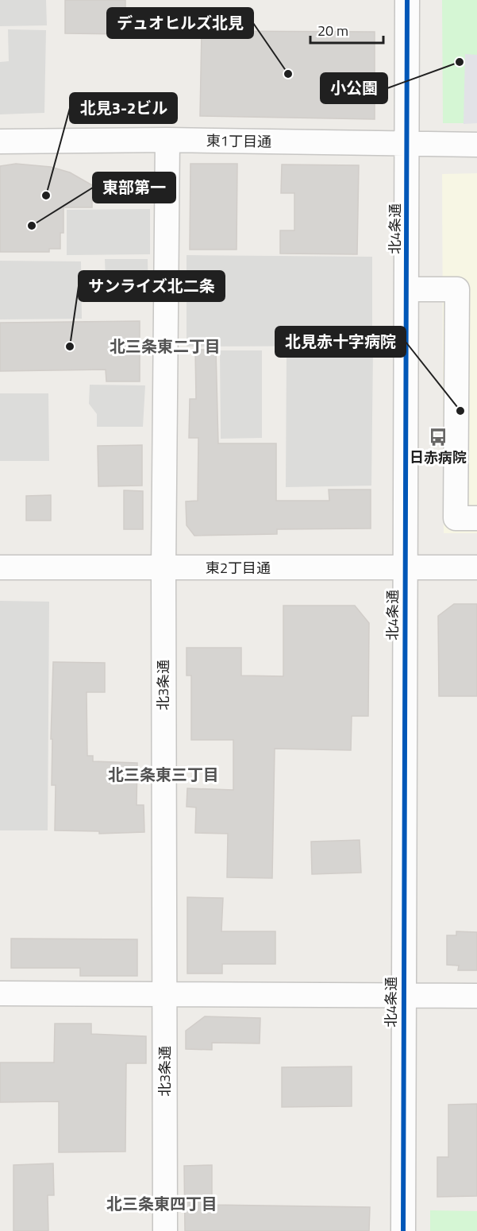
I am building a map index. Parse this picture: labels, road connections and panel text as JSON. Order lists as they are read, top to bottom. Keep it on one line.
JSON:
{"streets":{"street":["東1丁目通","北4条通","東2丁目通","北3条通"]},"crossings":[["東1丁目通","北4条通"],["東1丁目通","北3条通"],["北4条通","東2丁目通"],["東2丁目通","北3条通"]],"districts":["北三条東二丁目","北三条東三丁目","北三条東四丁目"],"places":{"other":["小公園","デュオヒルズ北見","北見3-2ビル","東部第一","サンライズ北二条","北見赤十字病院"],"bus stop":["日赤病院"]},"scale_bar":"20 m"}
